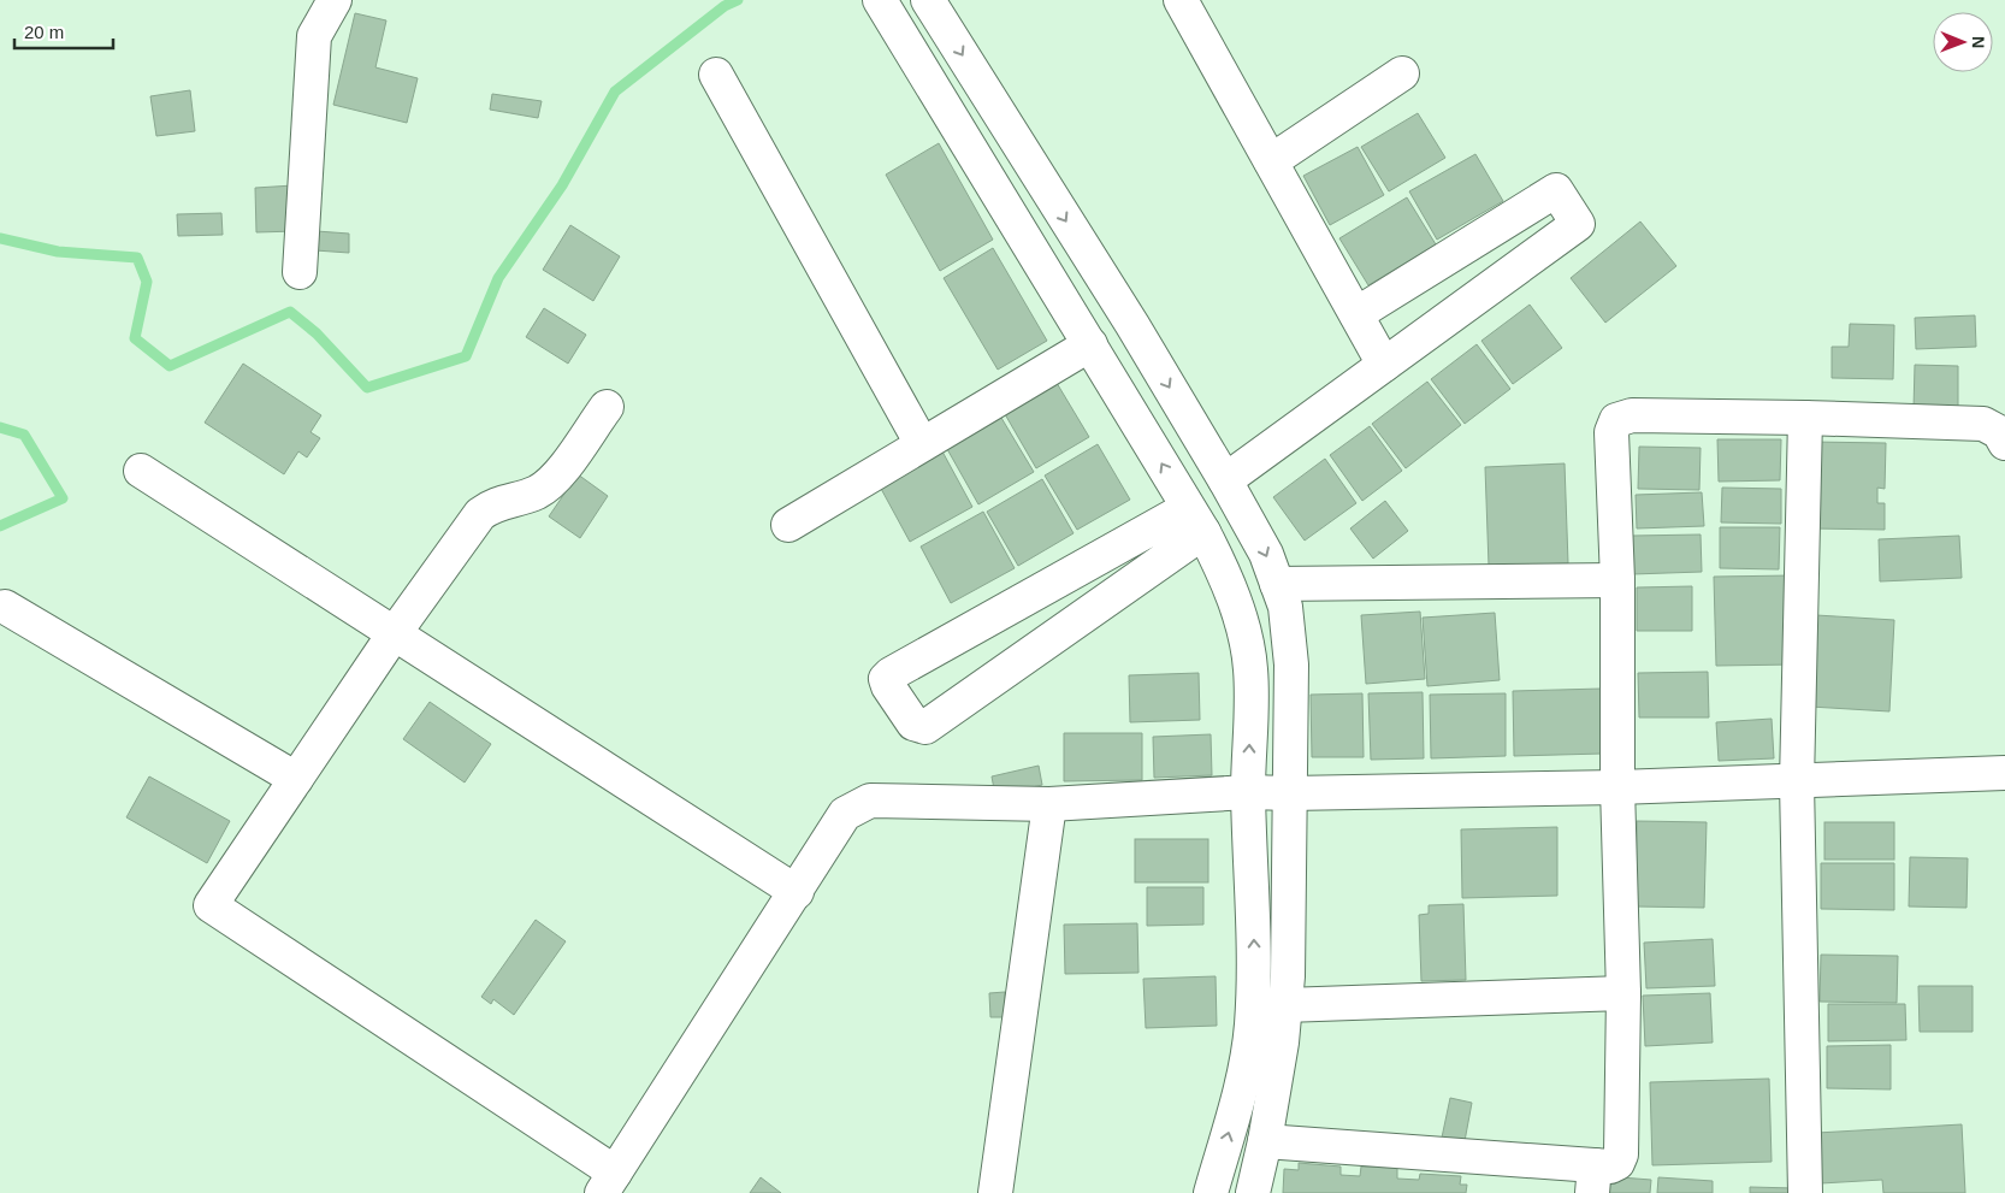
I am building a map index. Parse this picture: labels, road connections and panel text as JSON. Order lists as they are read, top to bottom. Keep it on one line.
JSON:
{"scale_bar":"20 m","north":"right"}
